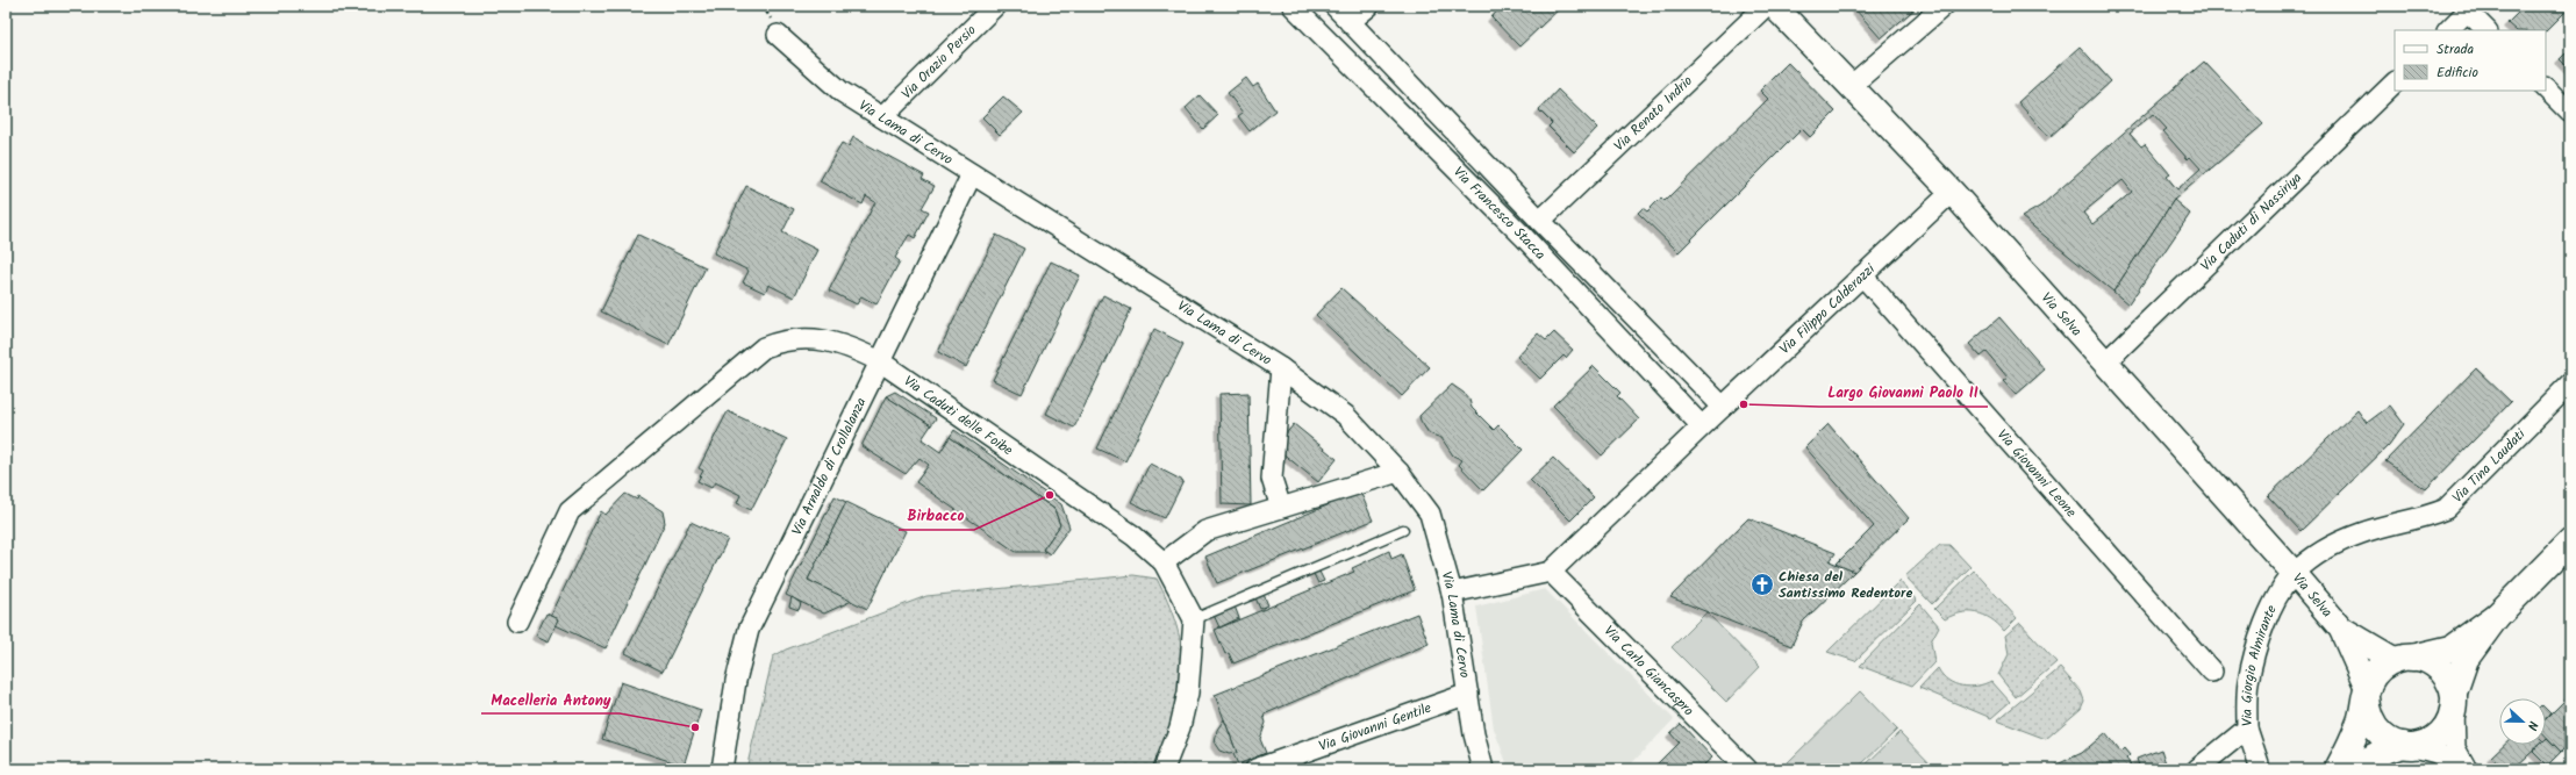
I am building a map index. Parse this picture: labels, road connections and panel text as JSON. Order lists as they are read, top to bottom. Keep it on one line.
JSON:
{"streets":{"street":["Via Orazio Persio","Via Renato Indrio","Via Lama di Cervo","Via Francesco Stacca","Via Caduti di Nassiriya","Via Filippo Calderazzi","Via Selva","Via Caduti delle Foibe","Via Arnaldo di Crollalanza","Via Tina Laudati","Via Giovanni Leone","Via Giorgio Almirante","Via Carlo Giancaspro","Via Giovanni Gentile"]},"crossings":[["Via Orazio Persio","Via Lama di Cervo"],["Via Renato Indrio","Via Francesco Stacca"],["Via Lama di Cervo","Via Arnaldo di Crollalanza"],["Via Lama di Cervo","Via Giovanni Gentile"],["Via Francesco Stacca","Via Filippo Calderazzi"],["Via Caduti di Nassiriya","Via Selva"],["Via Filippo Calderazzi","Via Selva"],["Via Filippo Calderazzi","Via Giovanni Leone"],["Via Filippo Calderazzi","Via Carlo Giancaspro"],["Via Selva","Via Tina Laudati"],["Via Selva","Via Giorgio Almirante"],["Via Caduti delle Foibe","Via Arnaldo di Crollalanza"],["Via Tina Laudati","Via Giorgio Almirante"]],"places":{"other":["Largo Giovanni Paolo II","Birbacco","Macelleria Antony"],"church":["Chiesa del Santissimo Redentore"]},"legend":["Strada","Edificio"],"north":"right"}
